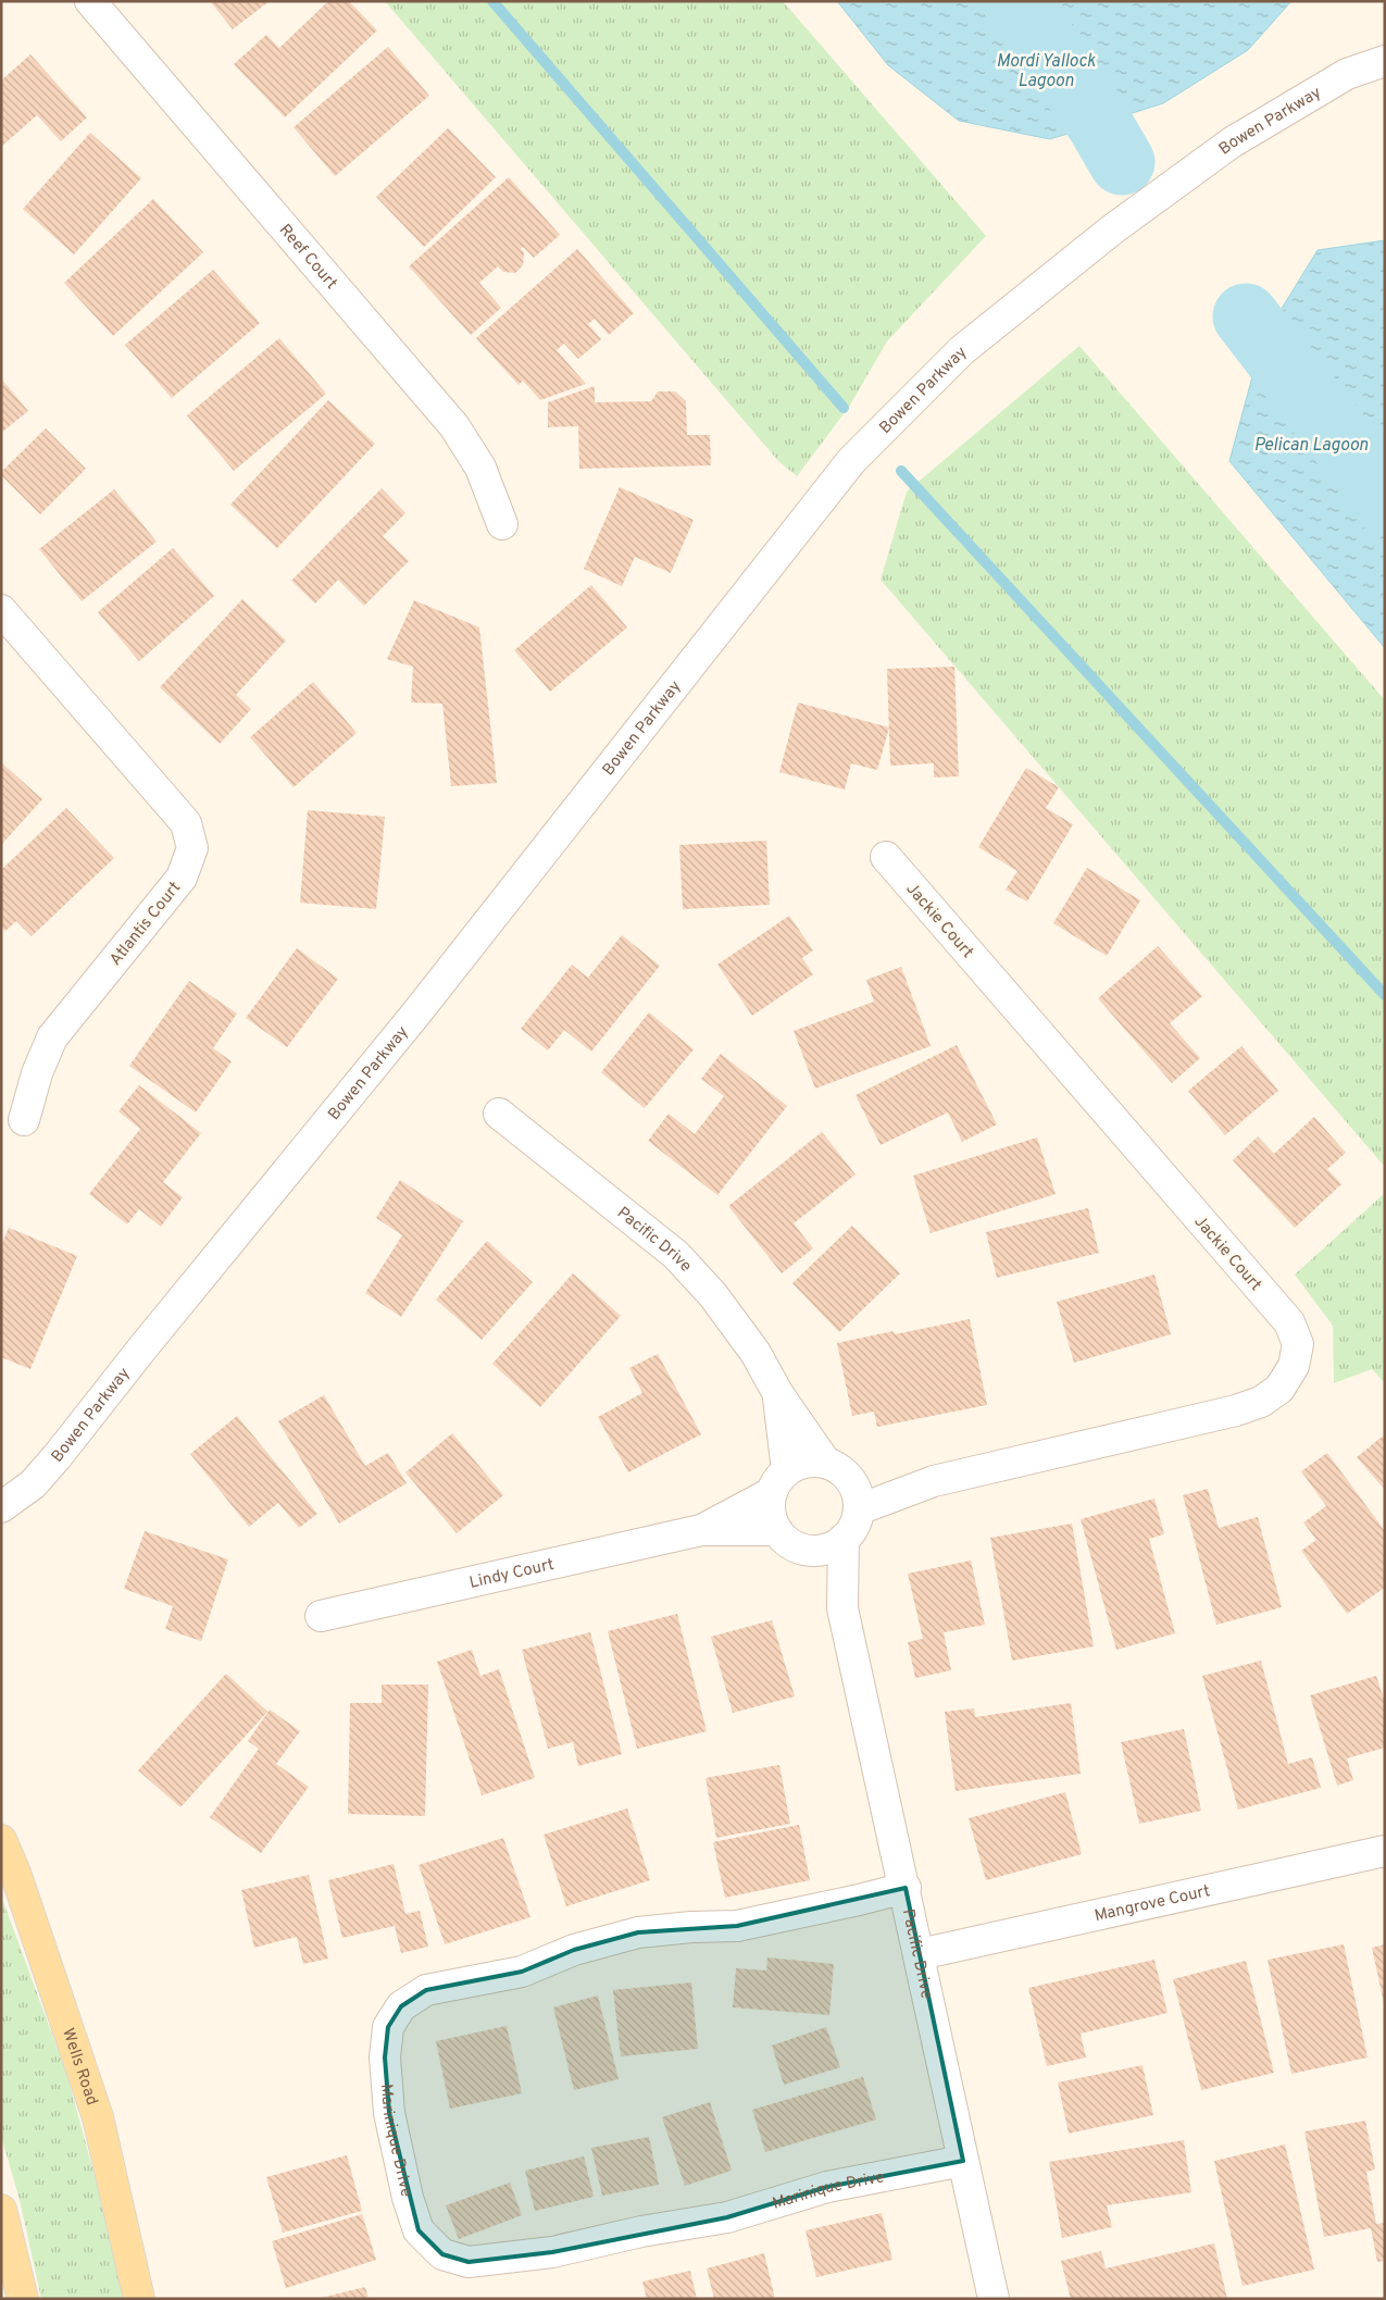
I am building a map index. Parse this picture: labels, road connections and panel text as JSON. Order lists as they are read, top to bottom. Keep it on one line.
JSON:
{"streets":{"main road":["Wells Road"],"street":["Bowen Parkway","Reef Court","Jackie Court","Atlantis Court","Pacific Drive","Lindy Court","Mangrove Court","Marinique Drive"]},"crossings":[["Jackie Court","Pacific Drive"],["Jackie Court","Lindy Court"],["Pacific Drive","Lindy Court"],["Pacific Drive","Mangrove Court"],["Pacific Drive","Marinique Drive"]],"water":["Mordi Yallock Lagoon","Pelican Lagoon"]}
